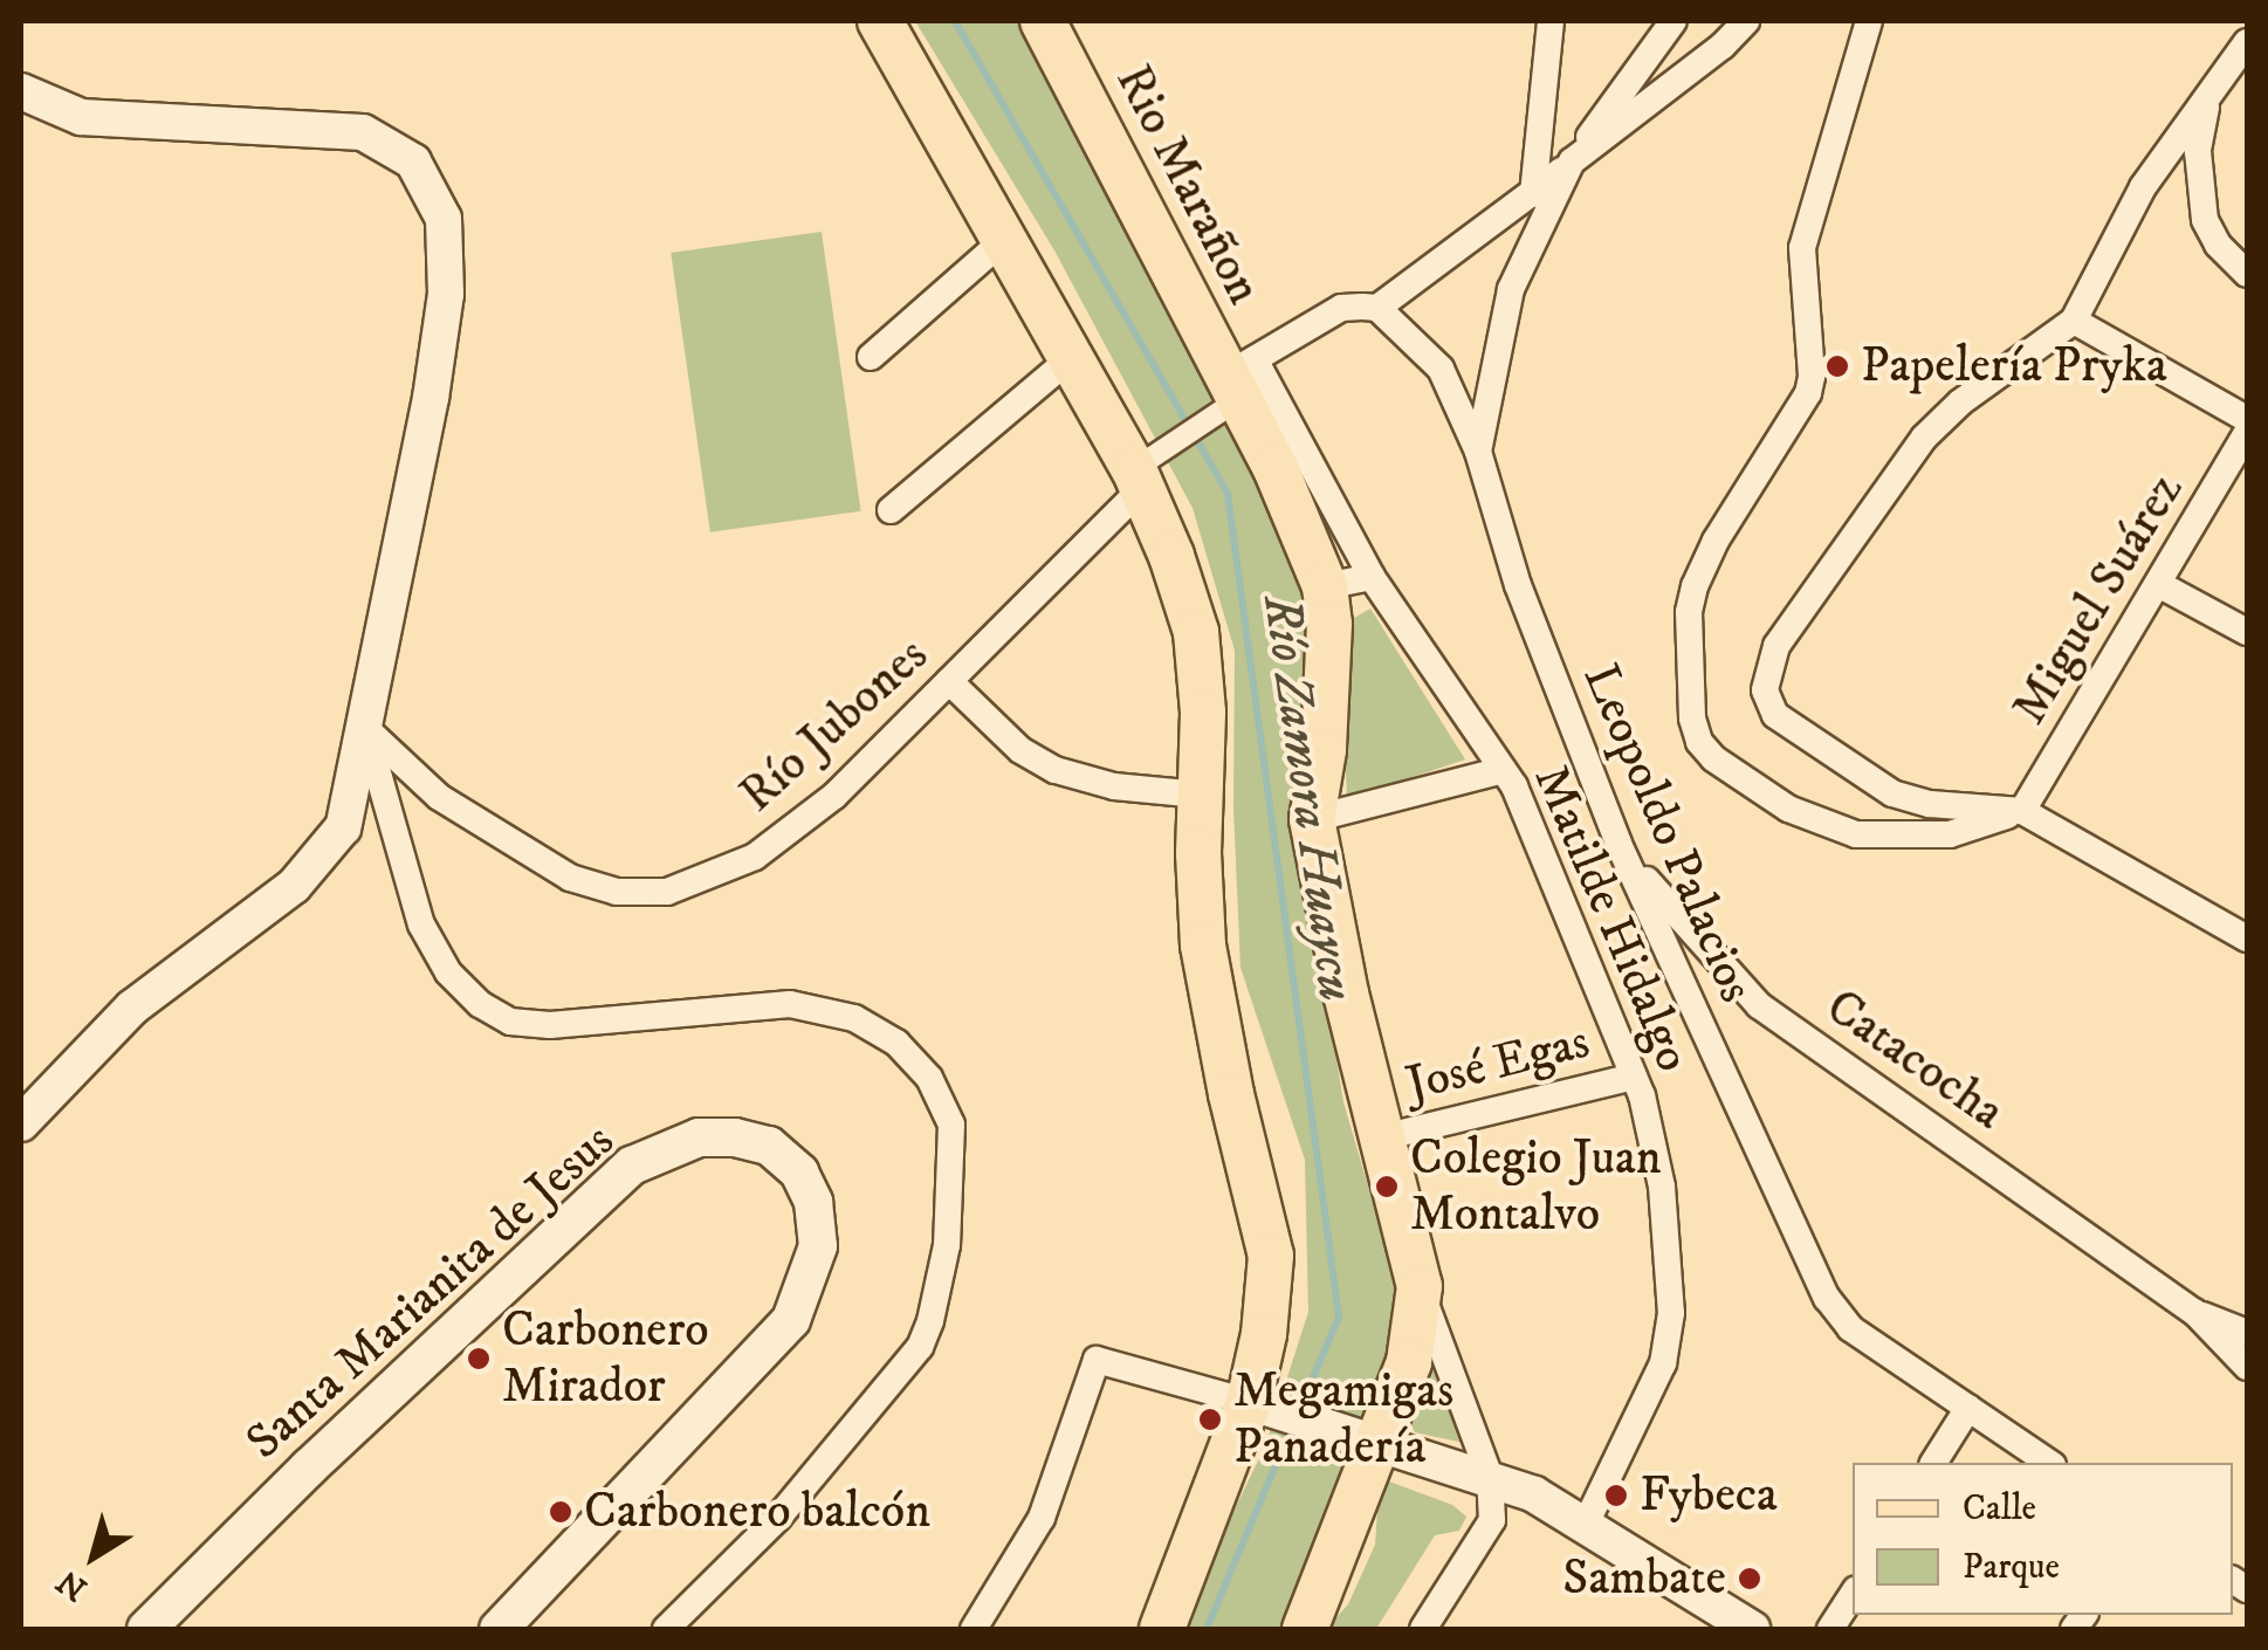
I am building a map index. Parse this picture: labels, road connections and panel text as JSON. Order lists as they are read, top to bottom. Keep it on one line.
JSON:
{"streets":{"main road":["Rio Marañon","Santa Marianita de Jesus"],"street":["Miguel Suárez","Río Jubones","Leopoldo Palacios","Matilde Hidalgo","Catacocha","José Egas"]},"crossings":[["Rio Marañon","Matilde Hidalgo"],["Leopoldo Palacios","Catacocha"],["Matilde Hidalgo","José Egas"]],"water":["Río Zamora Huaycu"],"places":["Papelería Pryka","Colegio Juan Montalvo","Carbonero Mirador","Megamigas Panadería","Fybeca","Carbonero balcón","Sambate"],"legend":["Calle","Parque"],"north":"bottom left"}
